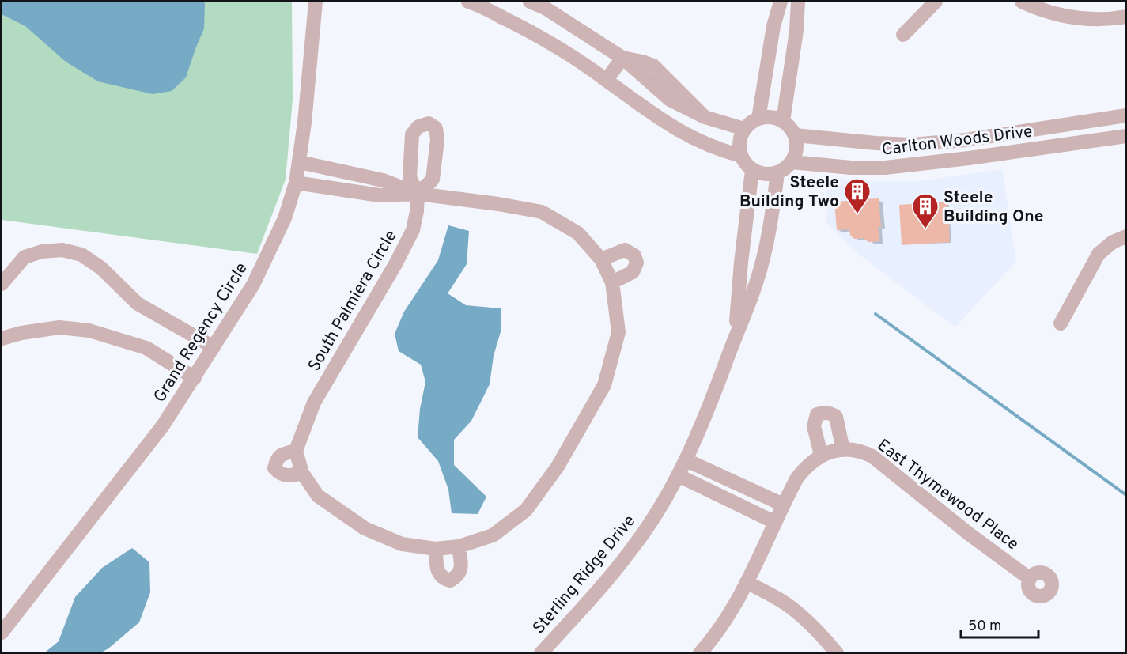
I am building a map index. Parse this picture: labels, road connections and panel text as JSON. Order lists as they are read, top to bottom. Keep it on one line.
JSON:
{"streets":{"street":["Carlton Woods Drive","South Palmiera Circle","Grand Regency Circle","East Thymewood Place","Sterling Ridge Drive"]},"crossings":[["Carlton Woods Drive","Sterling Ridge Drive"]],"places":{"building":["Steele Building Two","Steele Building One"]},"scale_bar":"50 m"}
